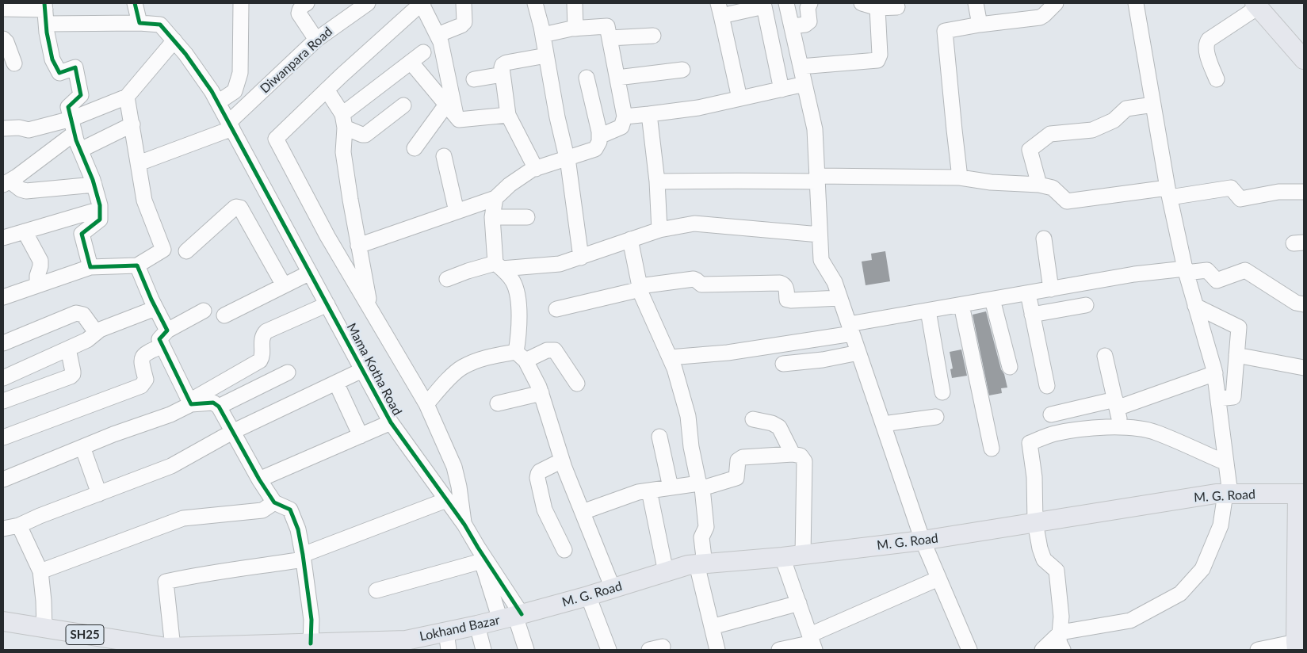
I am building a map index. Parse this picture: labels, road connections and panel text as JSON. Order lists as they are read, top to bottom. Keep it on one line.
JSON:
{"streets":{"main road":["M. G. Road","Lokhand Bazar","SH25"],"street":["Diwanpara Road","Mama Kotha Road"]},"crossings":[["Diwanpara Road","Mama Kotha Road"],["Mama Kotha Road","M. G. Road"],["Mama Kotha Road","Lokhand Bazar"],["M. G. Road","Lokhand Bazar"],["Lokhand Bazar","SH25"]]}
